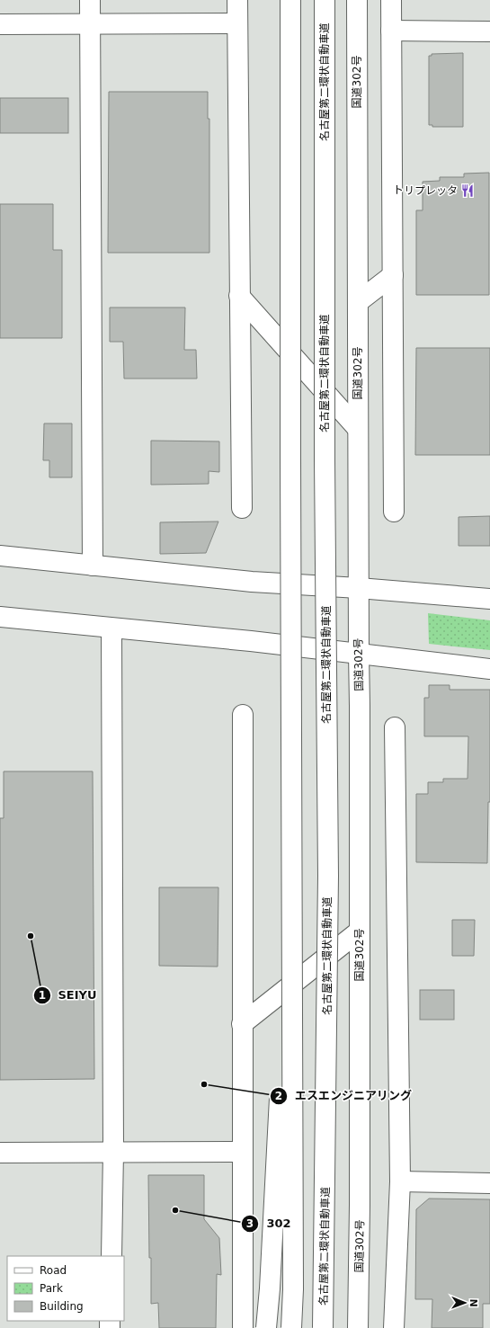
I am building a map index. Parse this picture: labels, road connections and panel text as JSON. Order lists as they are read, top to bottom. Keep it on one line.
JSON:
{"streets":{"main road":["名古屋第二環状自動車道","国道302号"]},"places":{"restaurant":["トリプレッタ"],"other":["SEIYU","エスエンジニアリング","302"]},"legend":["Road","Park","Building"],"north":"right"}
